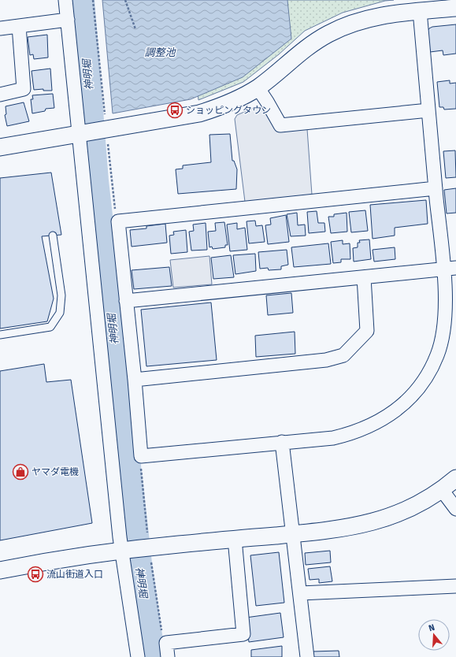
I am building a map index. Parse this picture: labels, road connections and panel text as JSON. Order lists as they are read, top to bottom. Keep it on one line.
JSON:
{"water":["調整池","神明堀"],"places":{"bus stop":["ショッピングタウン","流山街道入口"],"shop":["ヤマダ電機"]},"north":"top"}
